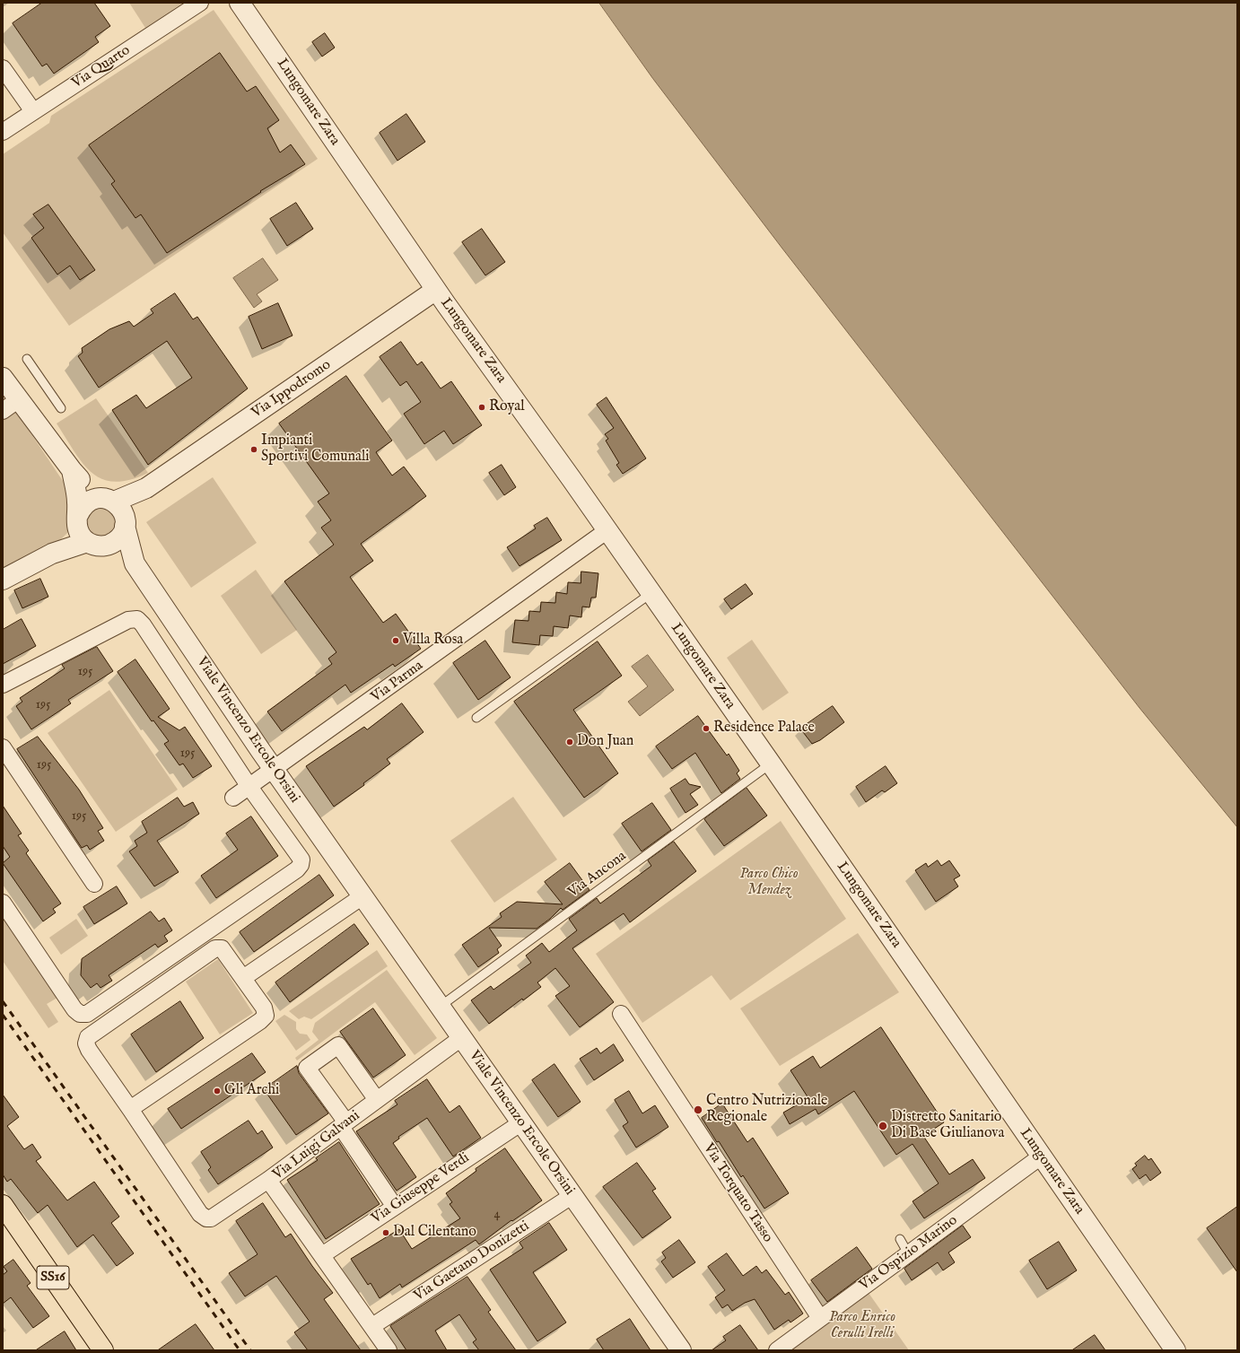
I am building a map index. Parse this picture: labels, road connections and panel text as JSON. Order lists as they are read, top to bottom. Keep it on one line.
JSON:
{"streets":{"main road":["SS16"],"street":["Via Quarto","Lungomare Zara","Via Ippodromo","Via Parma","Viale Vincenzo Ercole Orsini","Via Luigi Galvani","Via Giuseppe Verdi","Via Torquato Tasso","Via Ospizio Marino","Via Gaetano Donizetti"],"lane":["Via Ancona"]},"crossings":[["Lungomare Zara","Via Ippodromo"],["Lungomare Zara","Via Parma"],["Lungomare Zara","Via Ancona"],["Lungomare Zara","Via Ospizio Marino"],["Via Parma","Viale Vincenzo Ercole Orsini"],["Viale Vincenzo Ercole Orsini","Via Ancona"],["Viale Vincenzo Ercole Orsini","Via Luigi Galvani"],["Viale Vincenzo Ercole Orsini","Via Giuseppe Verdi"],["Viale Vincenzo Ercole Orsini","Via Gaetano Donizetti"],["Via Luigi Galvani","Via Giuseppe Verdi"],["Via Luigi Galvani","Via Gaetano Donizetti"],["Via Torquato Tasso","Via Ospizio Marino"]],"parks":["Parco Chico Mendez","Parco Enrico Cerulli Irelli"],"places":["Royal","Impianti Sportivi Comunali","Villa Rosa","Residence Palace","Don Juan","Gli Archi","Centro Nutrizionale Regionale","Distretto Sanitario Di Base Giulianova","Dal Cilentano"],"house_numbers":["195","195","195","195","195","4"]}
